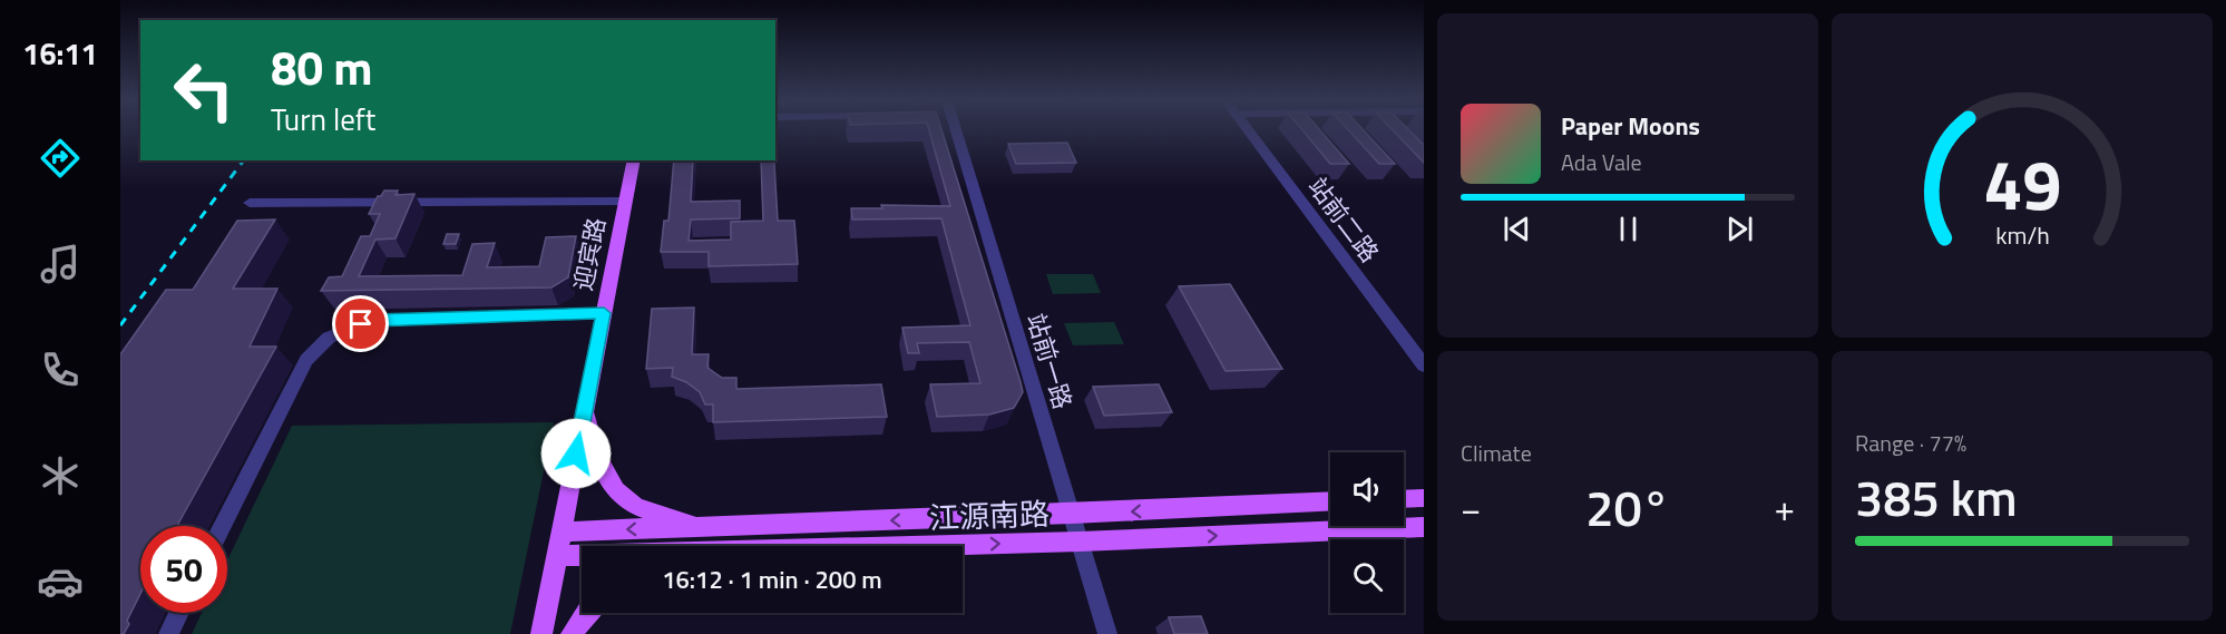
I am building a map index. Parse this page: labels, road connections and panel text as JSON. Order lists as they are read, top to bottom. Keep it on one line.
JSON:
{"streets":{"main road":["迎宾路","江源南路"],"street":["站前二路","站前一路"]},"crossings":[["迎宾路","江源南路"],["站前一路","江源南路"]],"page":{"tabs":"16:11","turn":["80 m","Turn left"],"song":["Paper Moons","Ada Vale"],"tile":["Climate",["Range · 77%","385 km"]],"heat":["−","20°","+"],"limit":"50","trip":"16:12 · 1 min · 200 m","gauge":["49","km/h"]}}
